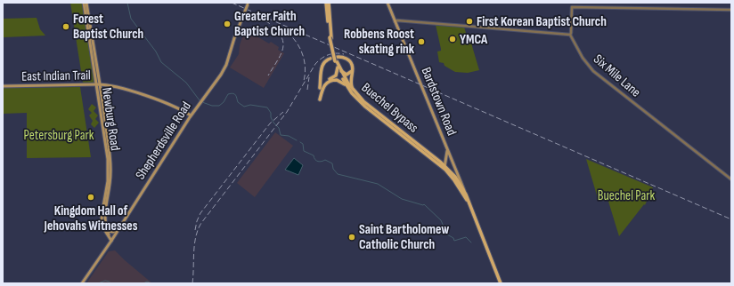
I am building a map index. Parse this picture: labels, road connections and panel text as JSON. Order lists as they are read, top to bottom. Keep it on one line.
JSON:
{"streets":{"main road":["East Indian Trail","Bardstown Road","Buechel Bypass","Newburg Road","Shepherdsville Road"],"street":["Six Mile Lane"]},"crossings":[["East Indian Trail","Newburg Road"],["East Indian Trail","Shepherdsville Road"],["Bardstown Road","Buechel Bypass"],["Newburg Road","Shepherdsville Road"]],"parks":["Petersburg Park","Buechel Park"],"places":["First Korean Baptist Church","Greater Faith Baptist Church","Forest Baptist Church","YMCA","Robbens Roost skating rink","Kingdom Hall of Jehovahs Witnesses","Saint Bartholomew Catholic Church"]}
